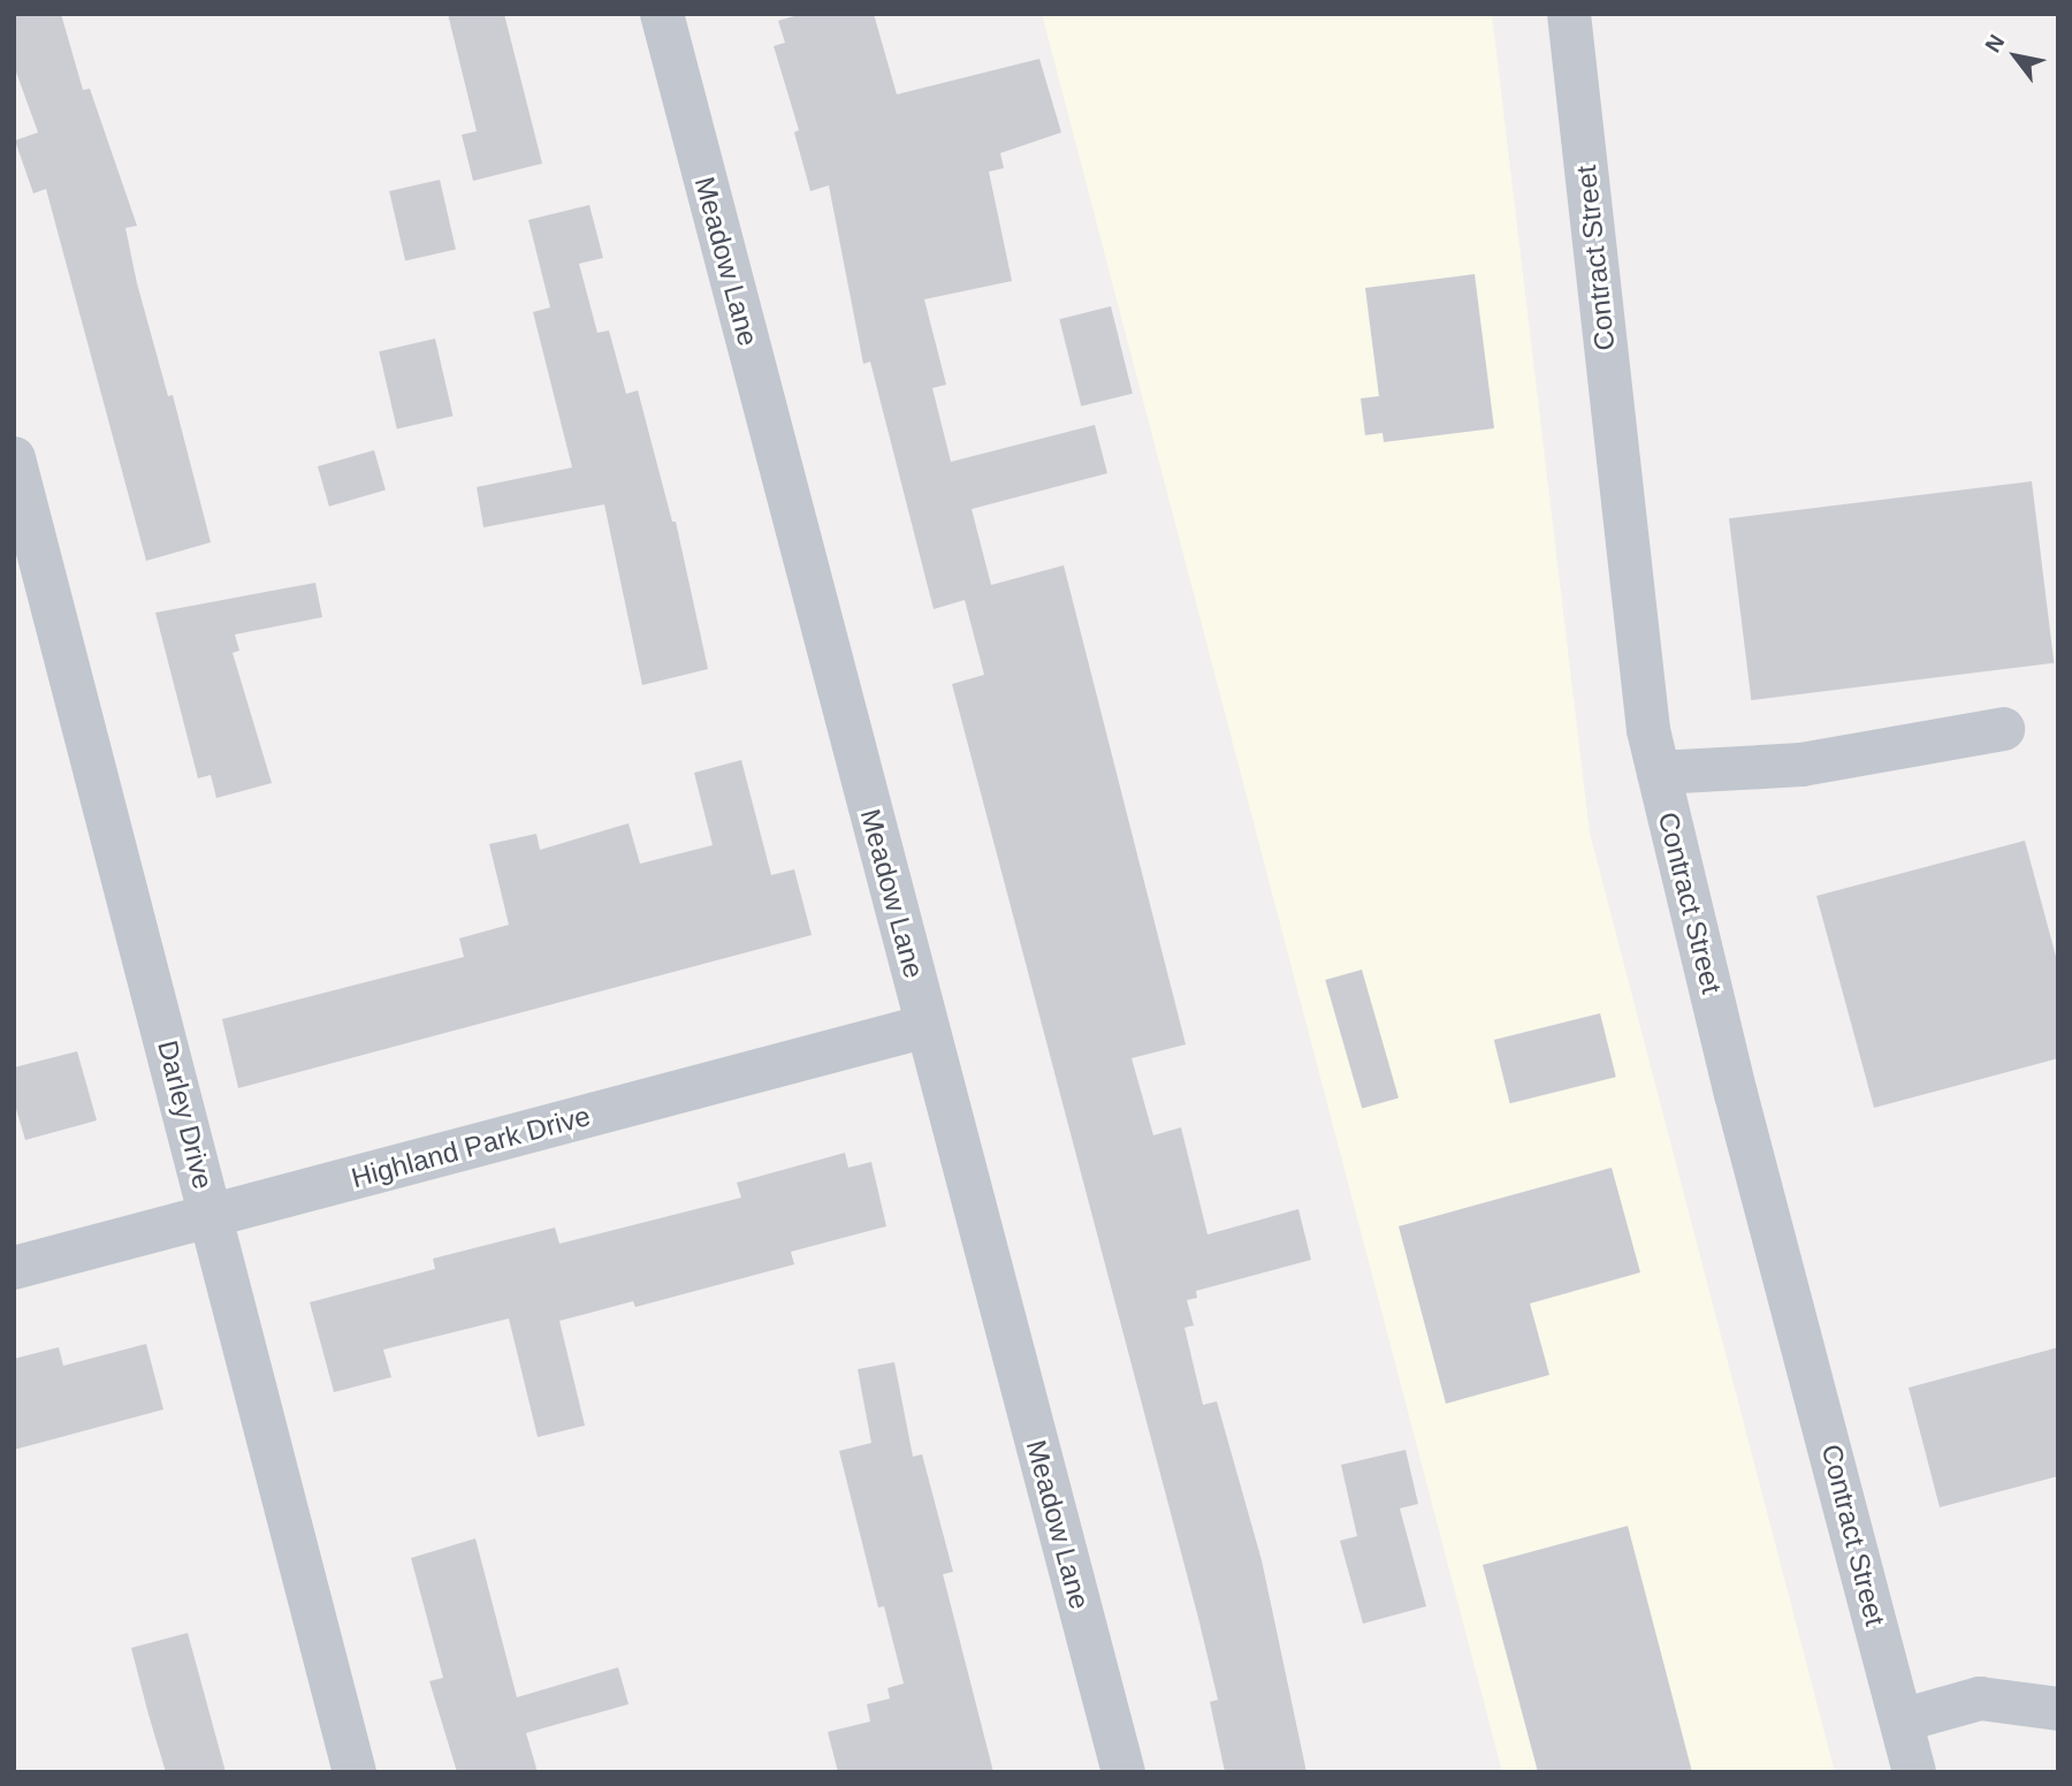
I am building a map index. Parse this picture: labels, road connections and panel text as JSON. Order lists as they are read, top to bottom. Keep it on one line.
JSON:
{"streets":{"street":["Contract Street","Meadow Lane","Darley Drive","Highland Park Drive"]},"crossings":[["Meadow Lane","Highland Park Drive"],["Darley Drive","Highland Park Drive"]],"north":"top left"}
